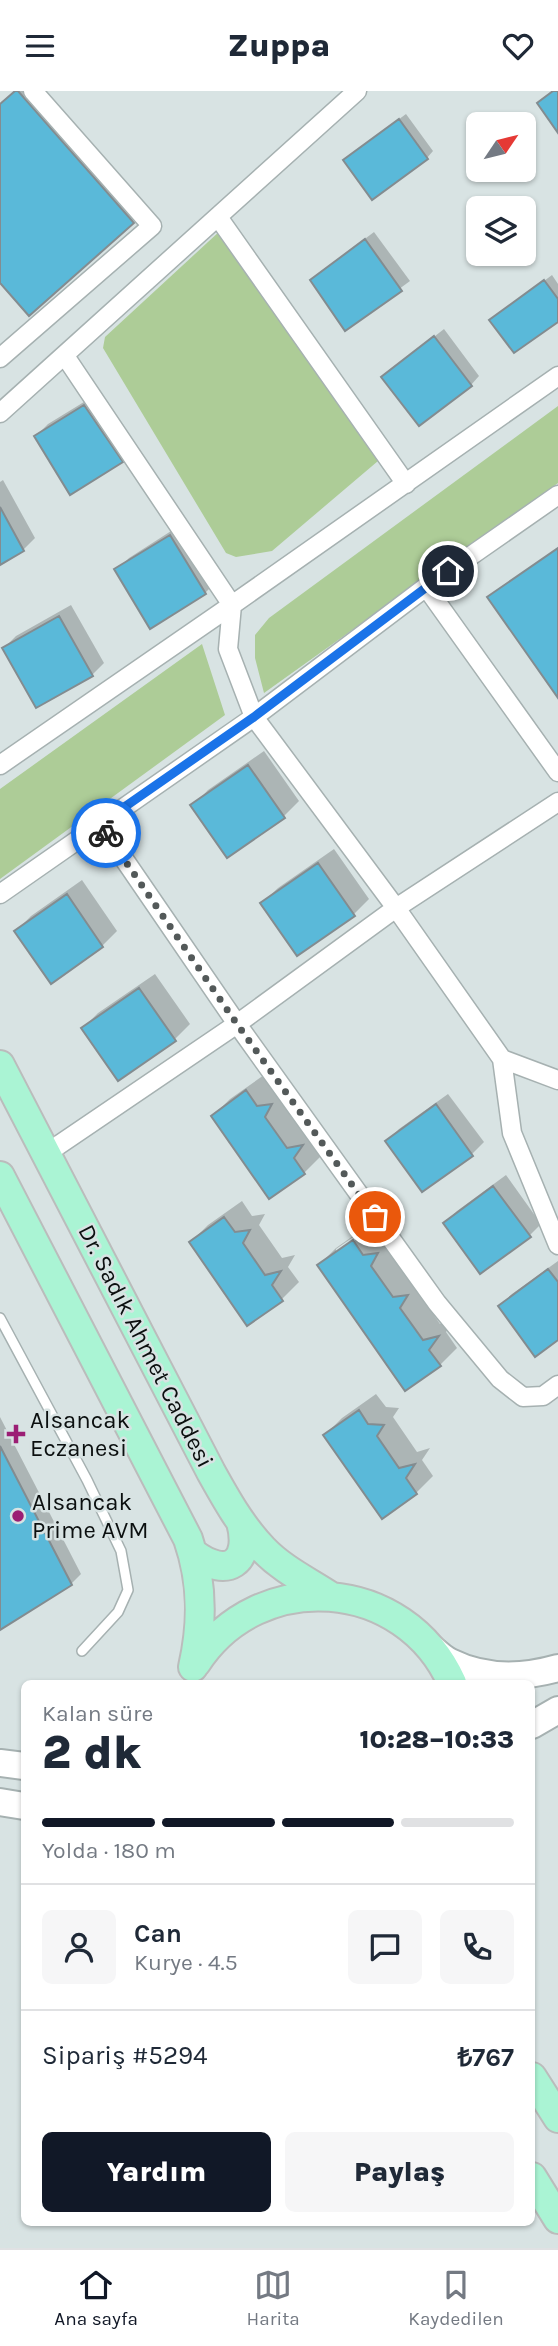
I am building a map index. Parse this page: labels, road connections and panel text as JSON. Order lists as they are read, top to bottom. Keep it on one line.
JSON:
{"streets":{"main road":["Dr. Sadık Ahmet Caddesi"]},"places":{"health":["Alsancak Eczanesi"],"other":["Alsancak Prime AVM"]},"north":"top right","page":{"header":"Zuppa","heading":["2 dk","Kalan süre","10:28–10:33"],"panel":["Can","Kurye · 4.5","Sipariş #5294","₺767"],"bar":"Yolda · 180 m","buttons":["Yardım","Paylaş"],"tabs":["Ana sayfa","Harita","Kaydedilen"]}}
